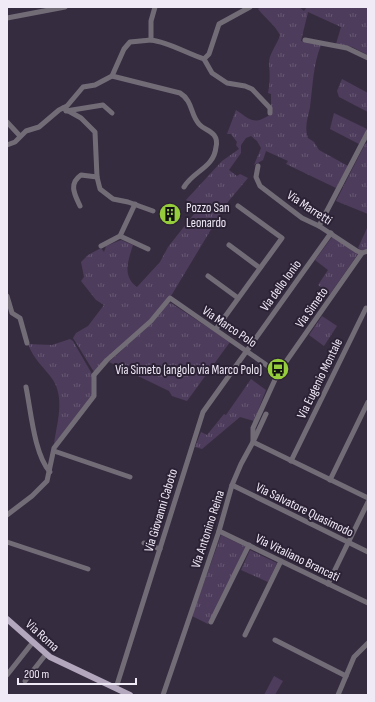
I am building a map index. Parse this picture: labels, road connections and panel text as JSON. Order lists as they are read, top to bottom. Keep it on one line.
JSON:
{"streets":{"main road":["Via Roma"],"street":["Via Marretti","Via dello Ionio","Via Simeto","Via Marco Polo","Via Eugenio Montale","Via Salvatore Quasimodo","Via Giovanni Caboto","Via Antonino Reina","Via Vitaliano Brancati"]},"crossings":[["Via Marretti","Via dello Ionio"],["Via Marretti","Via Simeto"],["Via dello Ionio","Via Marco Polo"],["Via dello Ionio","Via Giovanni Caboto"],["Via Simeto","Via Marco Polo"],["Via Simeto","Via Antonino Reina"],["Via Marco Polo","Via Giovanni Caboto"],["Via Marco Polo","Via Antonino Reina"],["Via Salvatore Quasimodo","Via Antonino Reina"],["Via Giovanni Caboto","Via Roma"],["Via Antonino Reina","Via Vitaliano Brancati"]],"places":{"building":["Pozzo San Leonardo"],"bus stop":["Via Simeto (angolo via Marco Polo)"]},"scale_bar":"200 m"}
